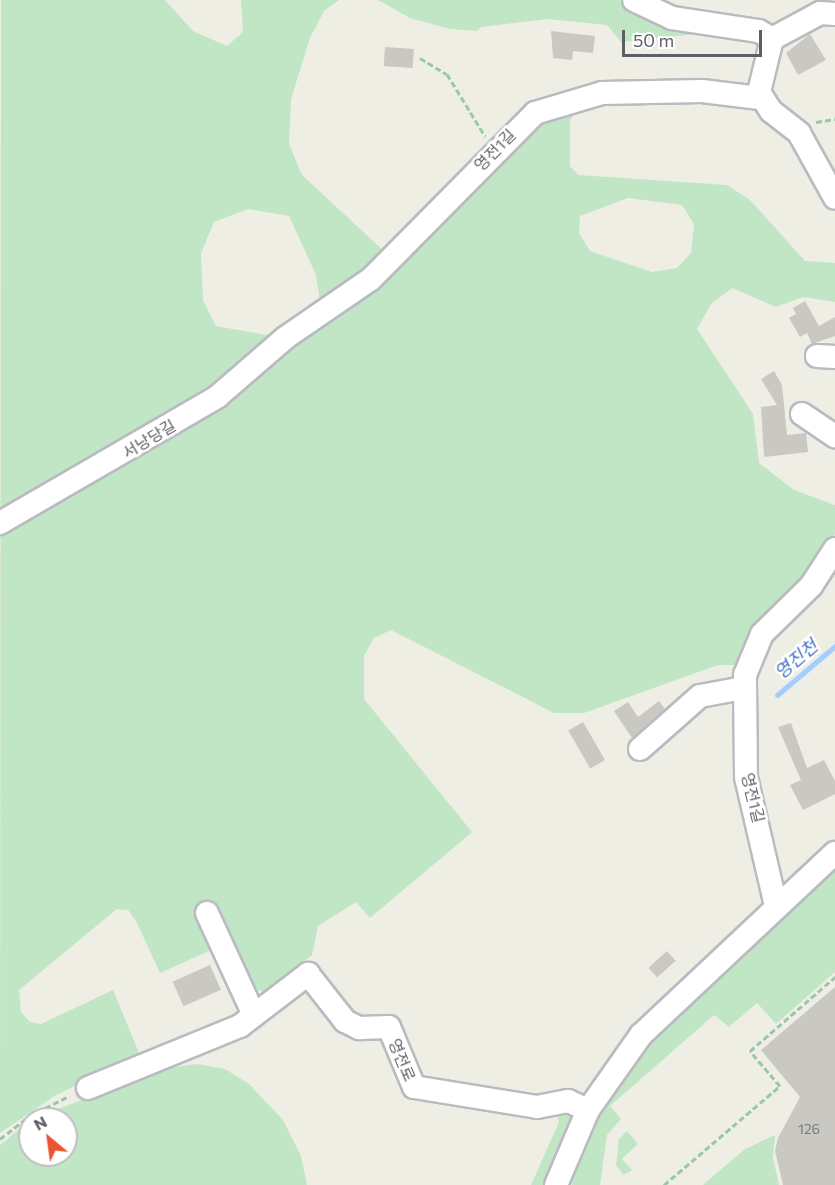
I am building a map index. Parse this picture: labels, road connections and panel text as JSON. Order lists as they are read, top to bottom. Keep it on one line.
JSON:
{"streets":{"street":["영전1길","서낭당길","영전로"]},"crossings":[["영전1길","서낭당길"]],"water":["영진천"],"house_numbers":["126"],"scale_bar":"50 m","north":"top left"}
